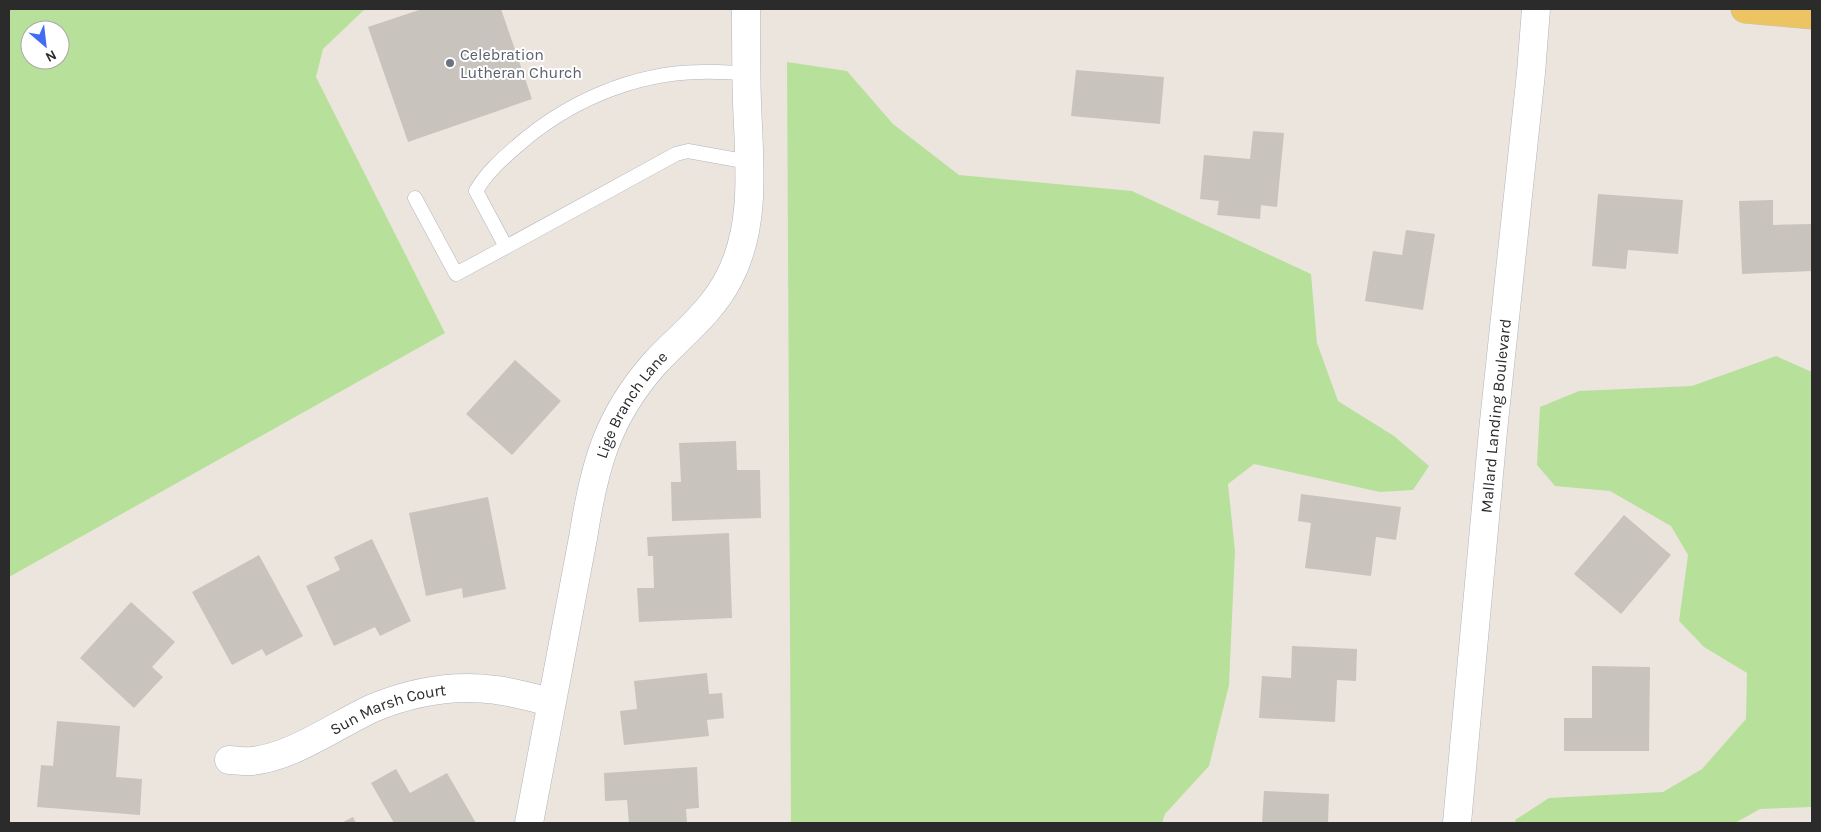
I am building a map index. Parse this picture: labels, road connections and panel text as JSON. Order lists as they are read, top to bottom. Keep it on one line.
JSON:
{"streets":{"street":["Lige Branch Lane","Mallard Landing Boulevard","Sun Marsh Court"]},"crossings":[["Lige Branch Lane","Sun Marsh Court"]],"places":["Celebration Lutheran Church"],"north":"bottom right"}
